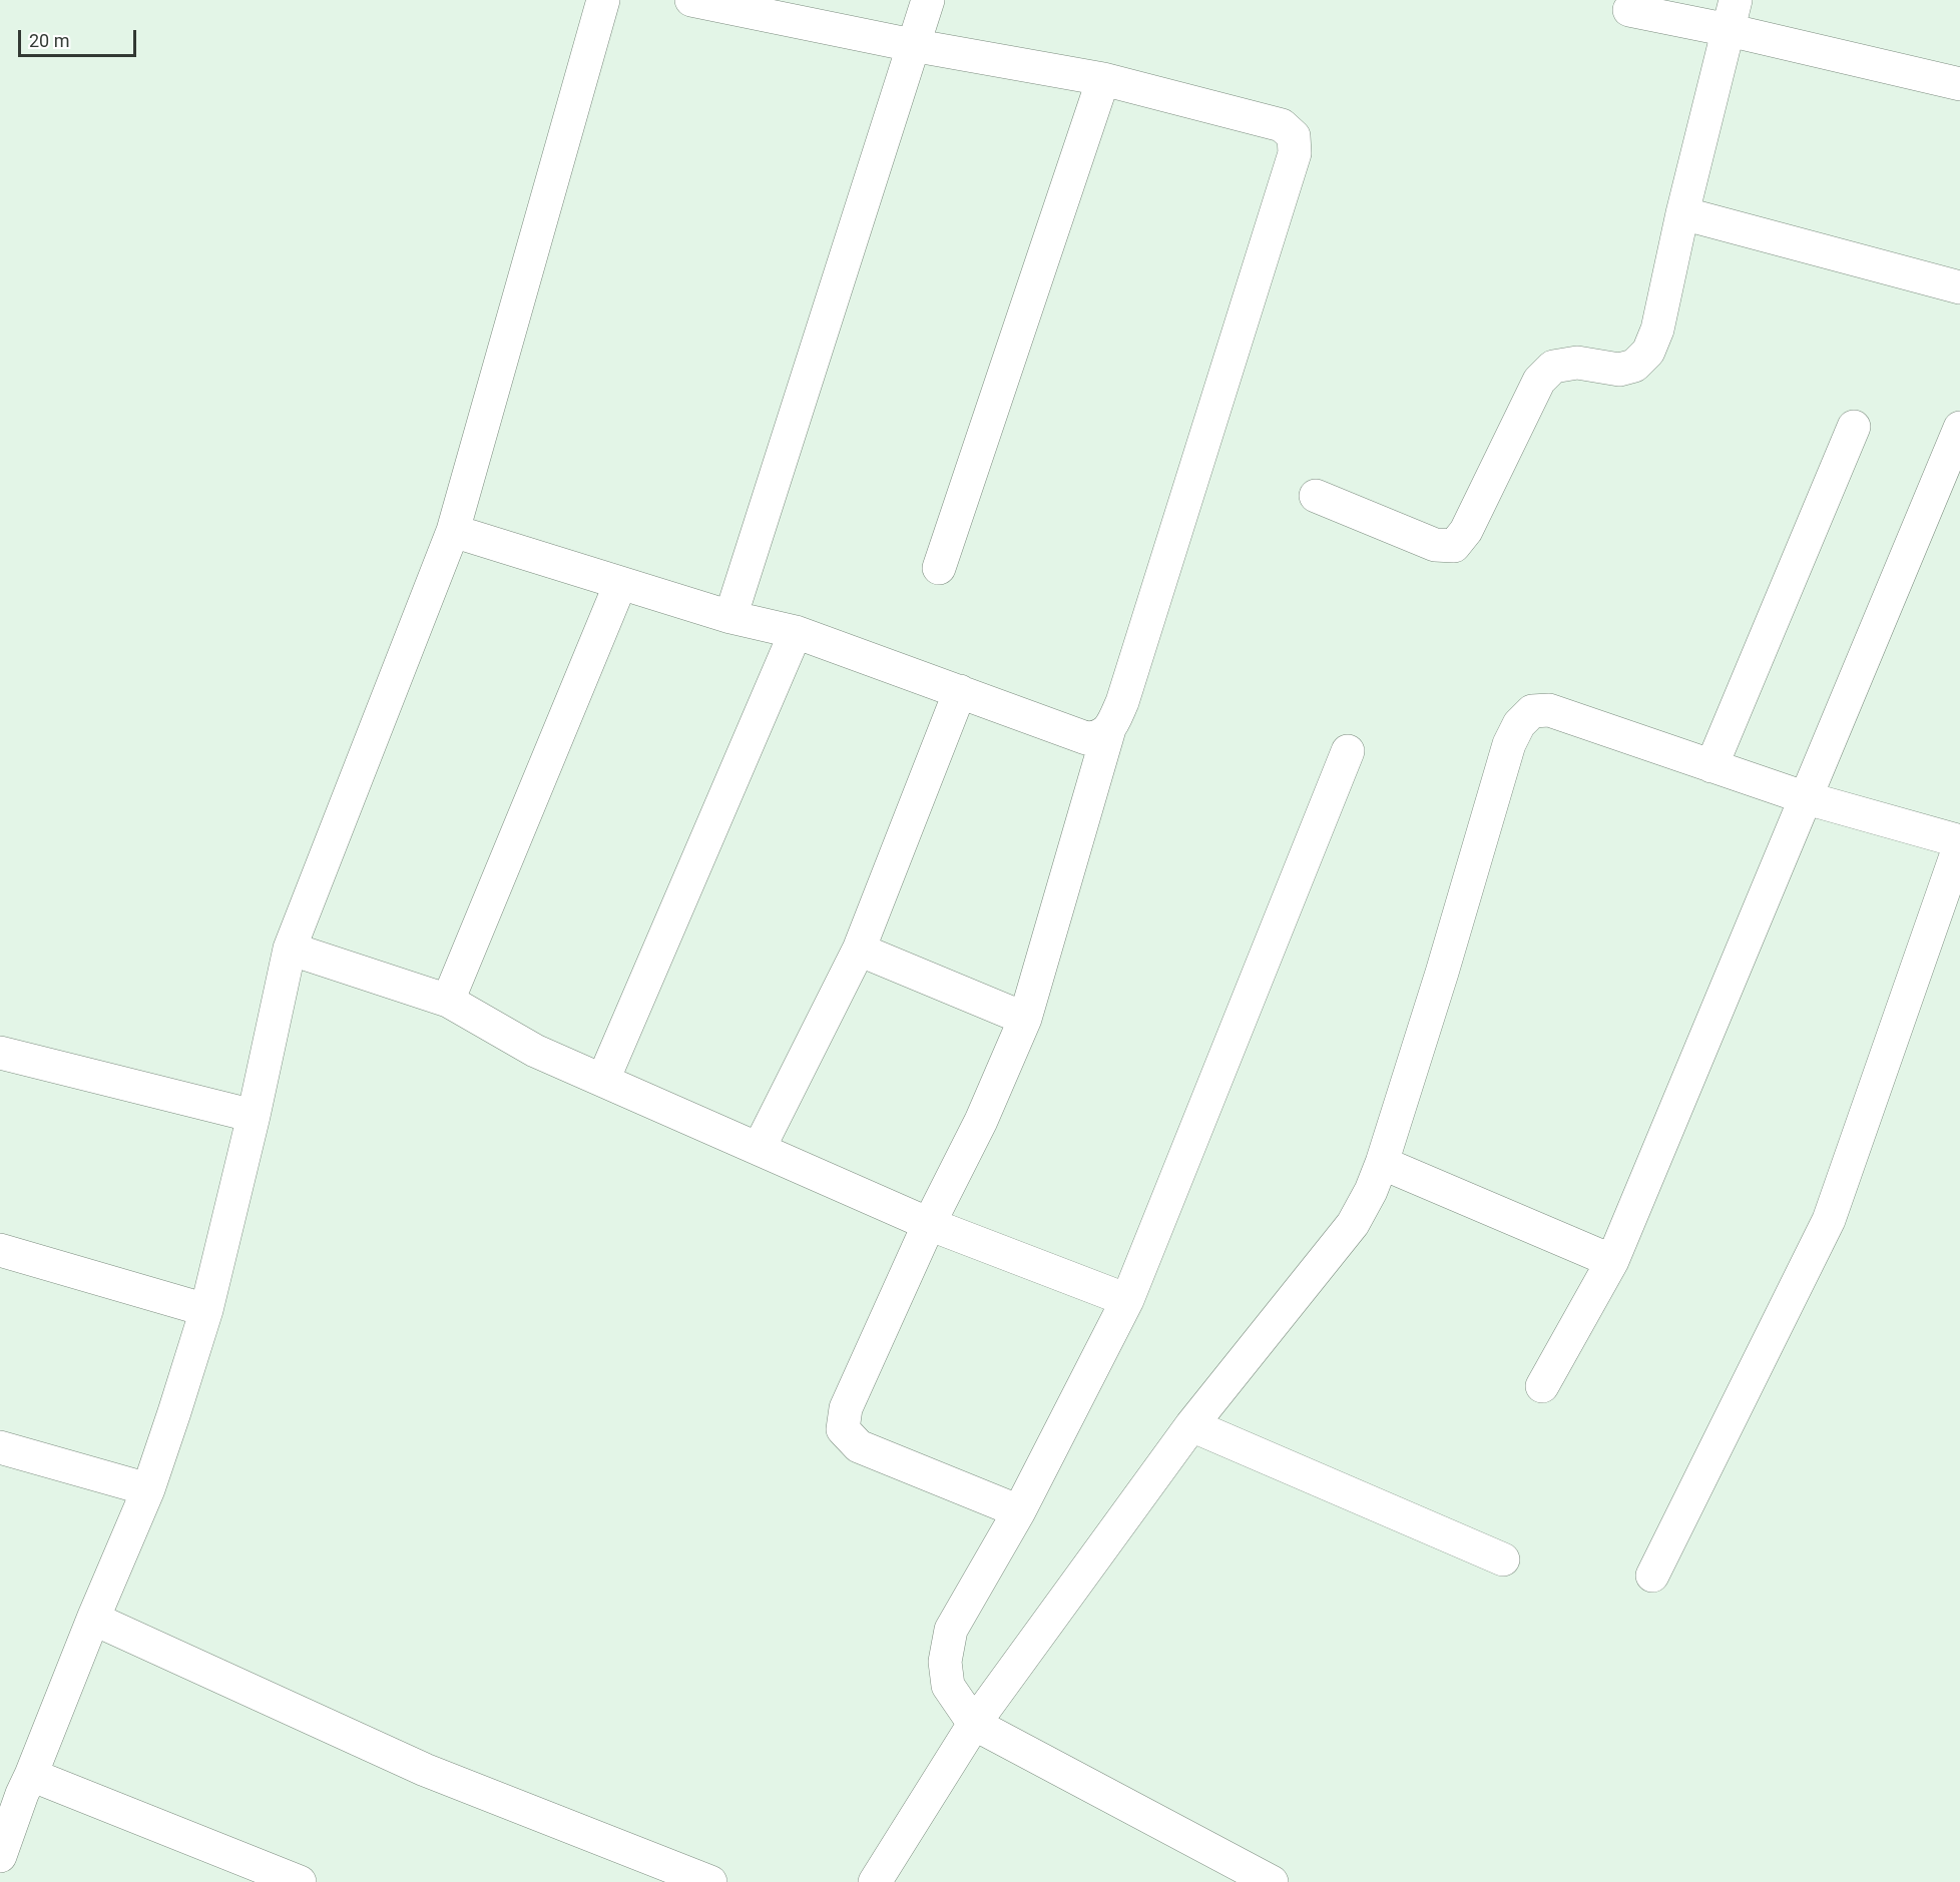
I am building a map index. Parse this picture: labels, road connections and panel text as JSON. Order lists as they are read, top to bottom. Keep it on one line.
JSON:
{"scale_bar":"20 m"}
